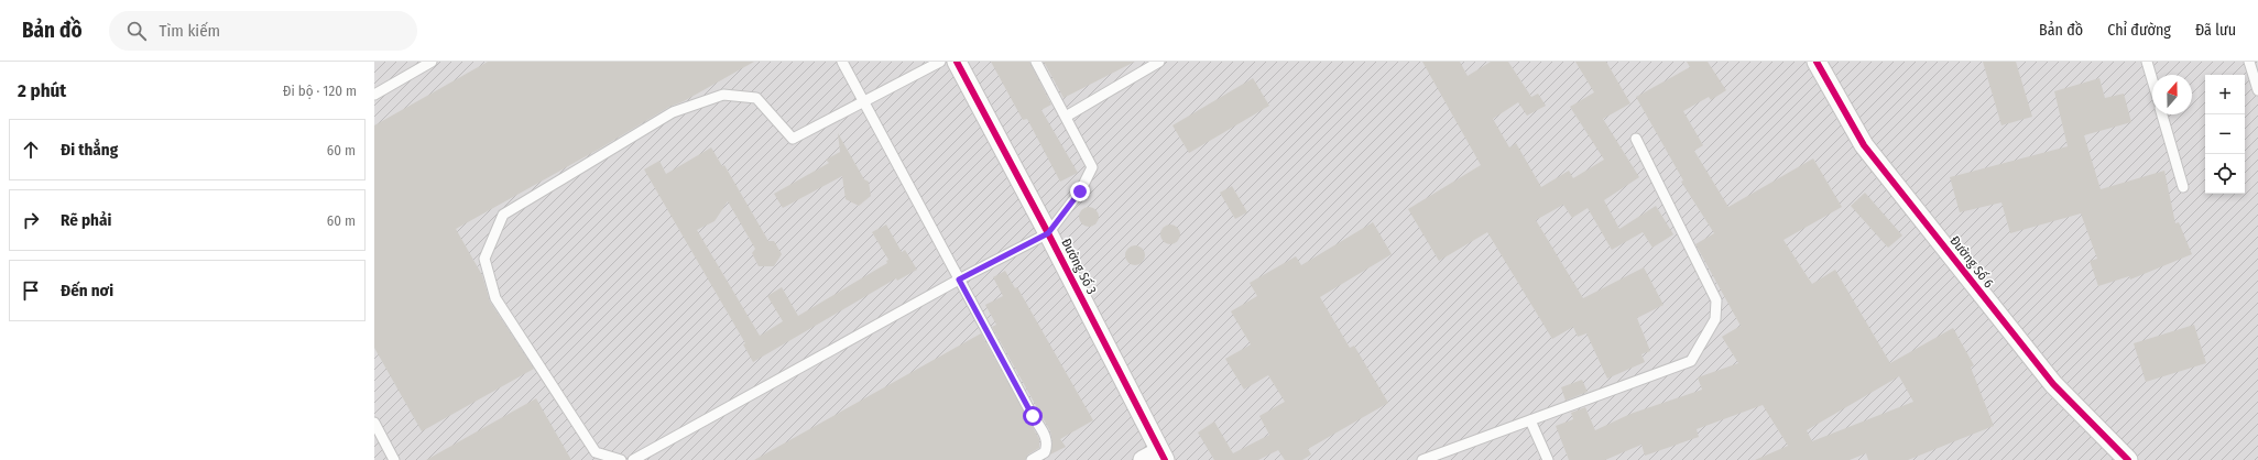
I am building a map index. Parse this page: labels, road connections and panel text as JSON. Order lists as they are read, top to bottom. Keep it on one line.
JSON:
{"streets":{"street":["Đường Số 6","Đường Số 3"]},"north":"top","page":{"header":"Bản đồ","search":"Tìm kiếm","nav":["Bản đồ","Chỉ đường","Đã lưu"],"heading":["2 phút","Đi bộ · 120 m"],"map_buttons":["+","−"],"list":[["Đi thẳng","60 m"],["Rẽ phải","60 m"],"Đến nơi"]}}
